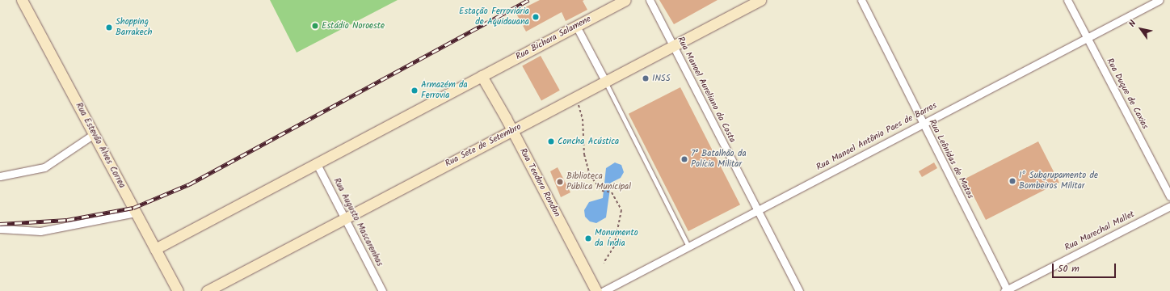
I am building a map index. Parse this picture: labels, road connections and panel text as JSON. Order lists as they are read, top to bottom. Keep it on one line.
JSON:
{"streets":{"main road":["Rua Bichara Salamene","Rua Estevão Alves Correa","Rua Sete de Setembro","Rua Teodoro Rondon"],"street":["Rua Manoel Aureliano da Costa","Rua Duque de Caxias","Rua Manoel Antônio Paes de Barros","Rua Leônidas de Matos","Rua Augusto Mascarenhas","Rua Marechal Mallet"]},"crossings":[["Rua Bichara Salamene","Rua Estevão Alves Correa"],["Rua Bichara Salamene","Rua Teodoro Rondon"],["Rua Bichara Salamene","Rua Augusto Mascarenhas"],["Rua Manoel Aureliano da Costa","Rua Manoel Antônio Paes de Barros"],["Rua Manoel Aureliano da Costa","Rua Sete de Setembro"],["Rua Duque de Caxias","Rua Manoel Antônio Paes de Barros"],["Rua Manoel Antônio Paes de Barros","Rua Leônidas de Matos"],["Rua Sete de Setembro","Rua Teodoro Rondon"],["Rua Sete de Setembro","Rua Augusto Mascarenhas"],["Rua Leônidas de Matos","Rua Marechal Mallet"]],"places":["Estação Ferroviária de Aquidauana","Estádio Noroeste","Shopping Barrakech","INSS","Armazém da Ferrovia","Concha Acústica","7° Batalhão da Polícia Militar","1º Subgrupamento de Bombeiros Militar","Biblioteca Pública Municipal","Monumento da Índia"],"scale_bar":"50 m","north":"top left"}
